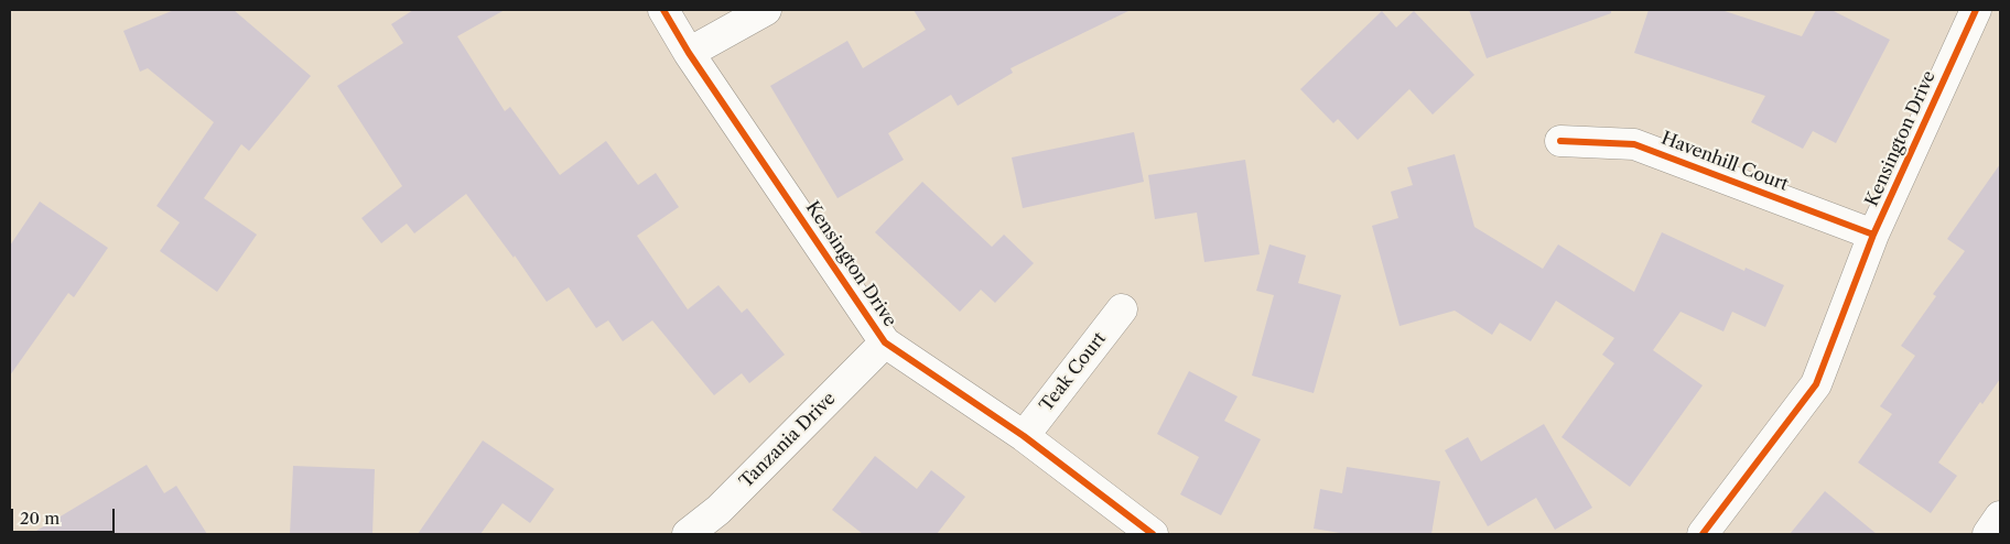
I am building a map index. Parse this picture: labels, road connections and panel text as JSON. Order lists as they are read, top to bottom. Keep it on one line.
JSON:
{"streets":{"street":["Kensington Drive","Havenhill Court","Teak Court","Tanzania Drive"]},"crossings":[["Kensington Drive","Havenhill Court"],["Kensington Drive","Teak Court"],["Kensington Drive","Tanzania Drive"]],"scale_bar":"20 m"}
